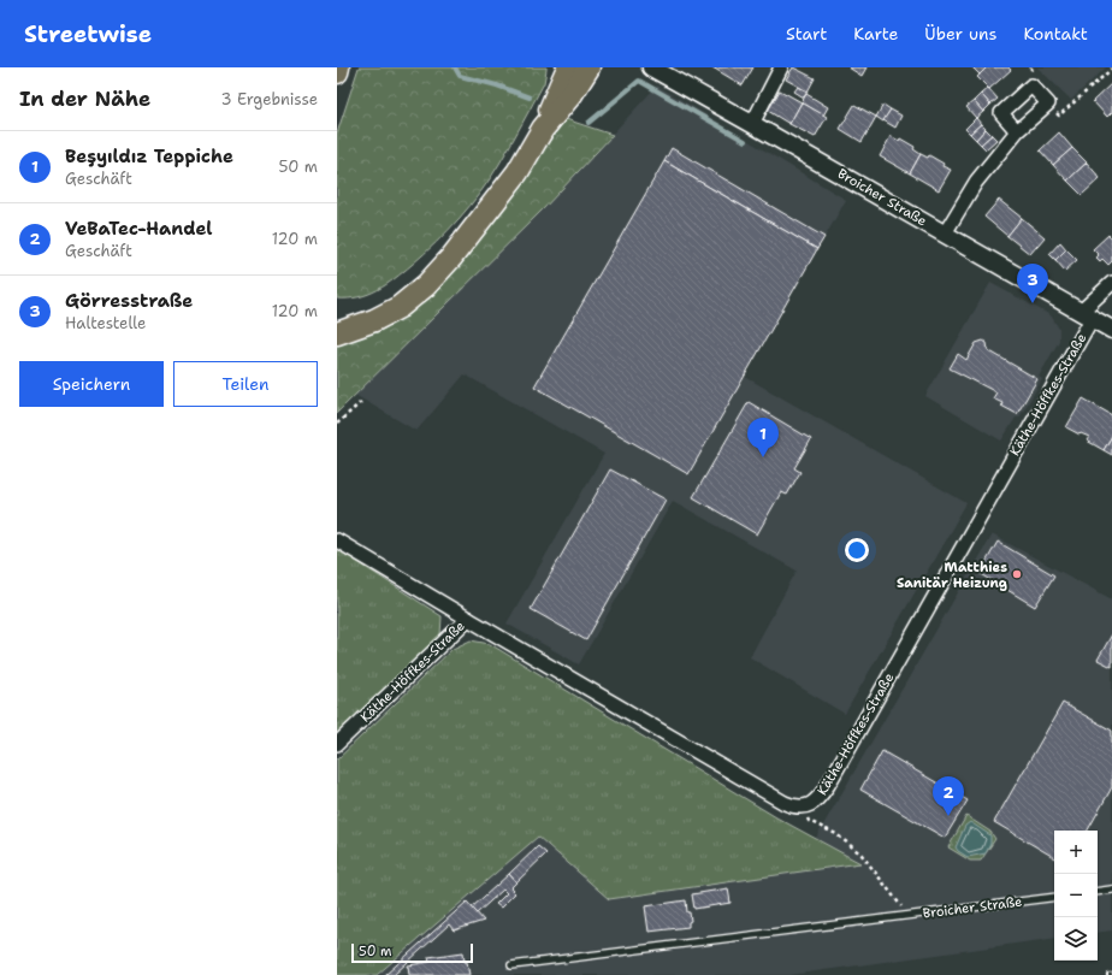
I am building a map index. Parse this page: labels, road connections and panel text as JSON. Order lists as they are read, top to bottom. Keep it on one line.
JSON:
{"streets":{"street":["Broicher Straße","Käthe-Höffkes-Straße"]},"crossings":[["Broicher Straße","Käthe-Höffkes-Straße"]],"places":["Matthies Sanitär Heizung"],"scale_bar":"50 m","page":{"header":"Streetwise","nav":["Start","Karte","Über uns","Kontakt"],"heading":["In der Nähe","3 Ergebnisse"],"list":[{"mark":"1","name":"Beşyıldız Teppiche","note":"Geschäft","value":"50 m"},{"mark":"2","name":"VeBaTec-Handel","note":"Geschäft","value":"120 m"},{"mark":"3","name":"Görresstraße","note":"Haltestelle","value":"120 m"}],"pins":["3","1","2"],"buttons":["Speichern","Teilen"],"map_buttons":["+","−"],"scale":"50 m"}}
